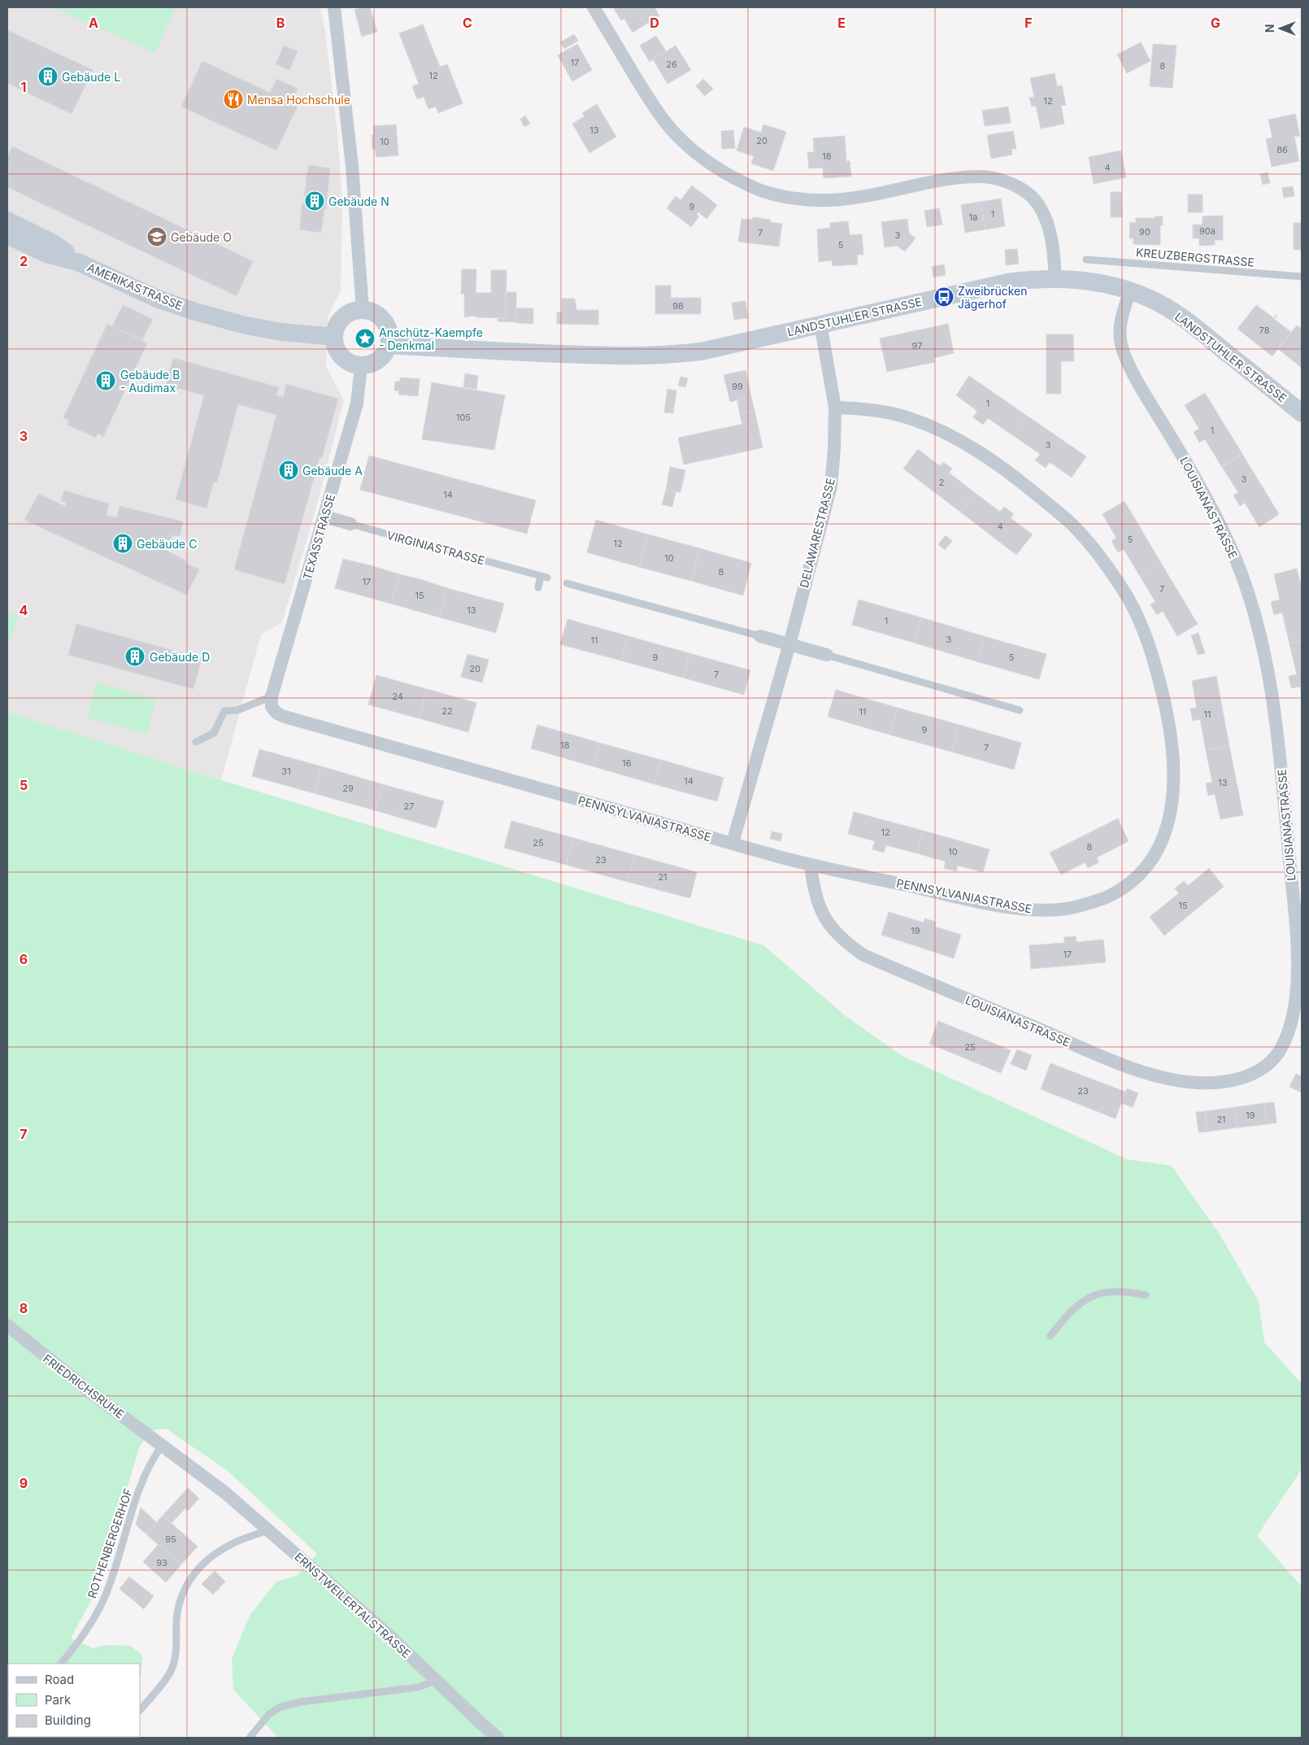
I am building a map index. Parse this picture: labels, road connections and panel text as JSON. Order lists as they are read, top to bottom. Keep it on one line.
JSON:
{"streets":{"street":["AMERIKASTRASSE","LANDSTUHLER STRASSE","LOUISIANASTRASSE","DELAWARESTRASSE","TEXASSTRASSE","VIRGINIASTRASSE","PENNSYLVANIASTRASSE","FRIEDRICHSRUHE","ERNSTWEILERTALSTRASSE"],"lane":["KREUZBERGSTRASSE","ROTHENBERGERHOF"]},"crossings":[["AMERIKASTRASSE","LANDSTUHLER STRASSE"],["AMERIKASTRASSE","TEXASSTRASSE"],["LANDSTUHLER STRASSE","LOUISIANASTRASSE"],["LANDSTUHLER STRASSE","DELAWARESTRASSE"],["LANDSTUHLER STRASSE","TEXASSTRASSE"],["LOUISIANASTRASSE","PENNSYLVANIASTRASSE"],["DELAWARESTRASSE","PENNSYLVANIASTRASSE"],["TEXASSTRASSE","VIRGINIASTRASSE"],["TEXASSTRASSE","PENNSYLVANIASTRASSE"],["FRIEDRICHSRUHE","ROTHENBERGERHOF"],["FRIEDRICHSRUHE","ERNSTWEILERTALSTRASSE"],["ROTHENBERGERHOF","ERNSTWEILERTALSTRASSE"]],"places":{"building":["Gebäude L","Gebäude N","Gebäude B - Audimax","Gebäude A","Gebäude C","Gebäude D"],"restaurant":["Mensa Hochschule"],"school or university":["Gebäude O"],"bus stop":["Zweibrücken Jägerhof"],"place":["Anschütz-Kaempfe - Denkmal"]},"house_numbers":["17","26","8","12","12","13","20","10","86","18","4","9","1","1a","90a","90","7","3","5","98","78","97","99","1","105","1","3","3","2","14","4","5","12","10","8","17","7","15","13","1","3","11","9","5","20","7","24","22","11","11","9","18","7","16","31","14","13","29","27","12","25","8","10","23","21","15","19","17","25","23","19","21","95","93"],"legend":["Road","Park","Building"],"north":"left","grid":{"columns":["A","B","C","D","E","F","G"],"rows":["1","2","3","4","5","6","7","8","9"]}}
